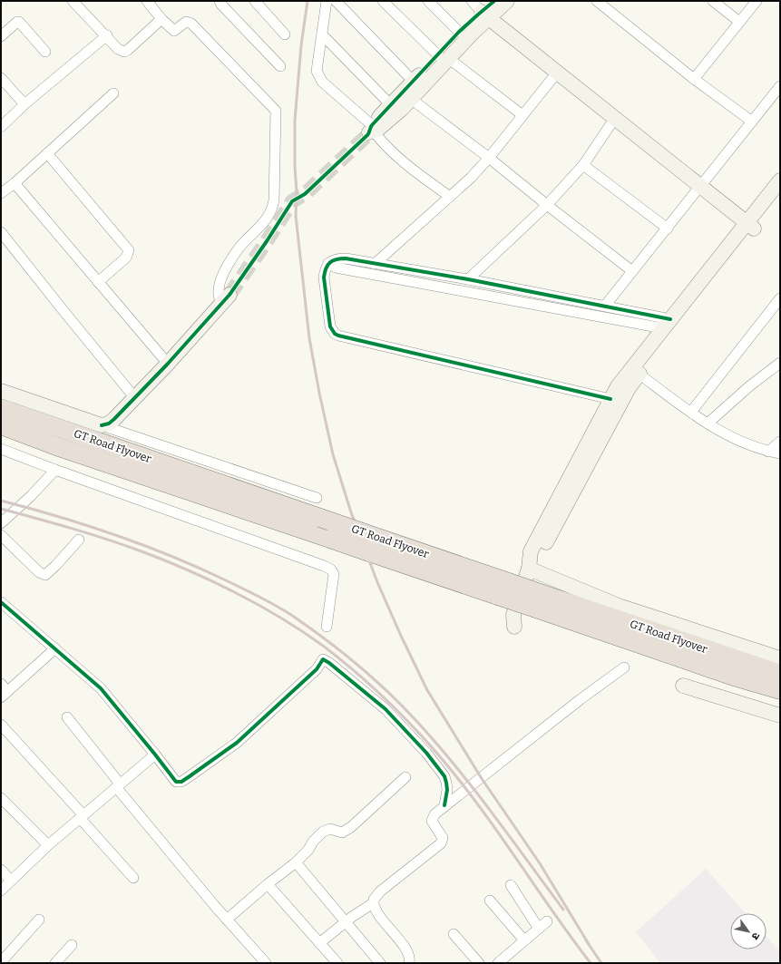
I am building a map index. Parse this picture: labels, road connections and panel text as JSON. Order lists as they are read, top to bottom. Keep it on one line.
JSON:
{"streets":{"highway":["GT Road Flyover"]},"north":"bottom right"}
